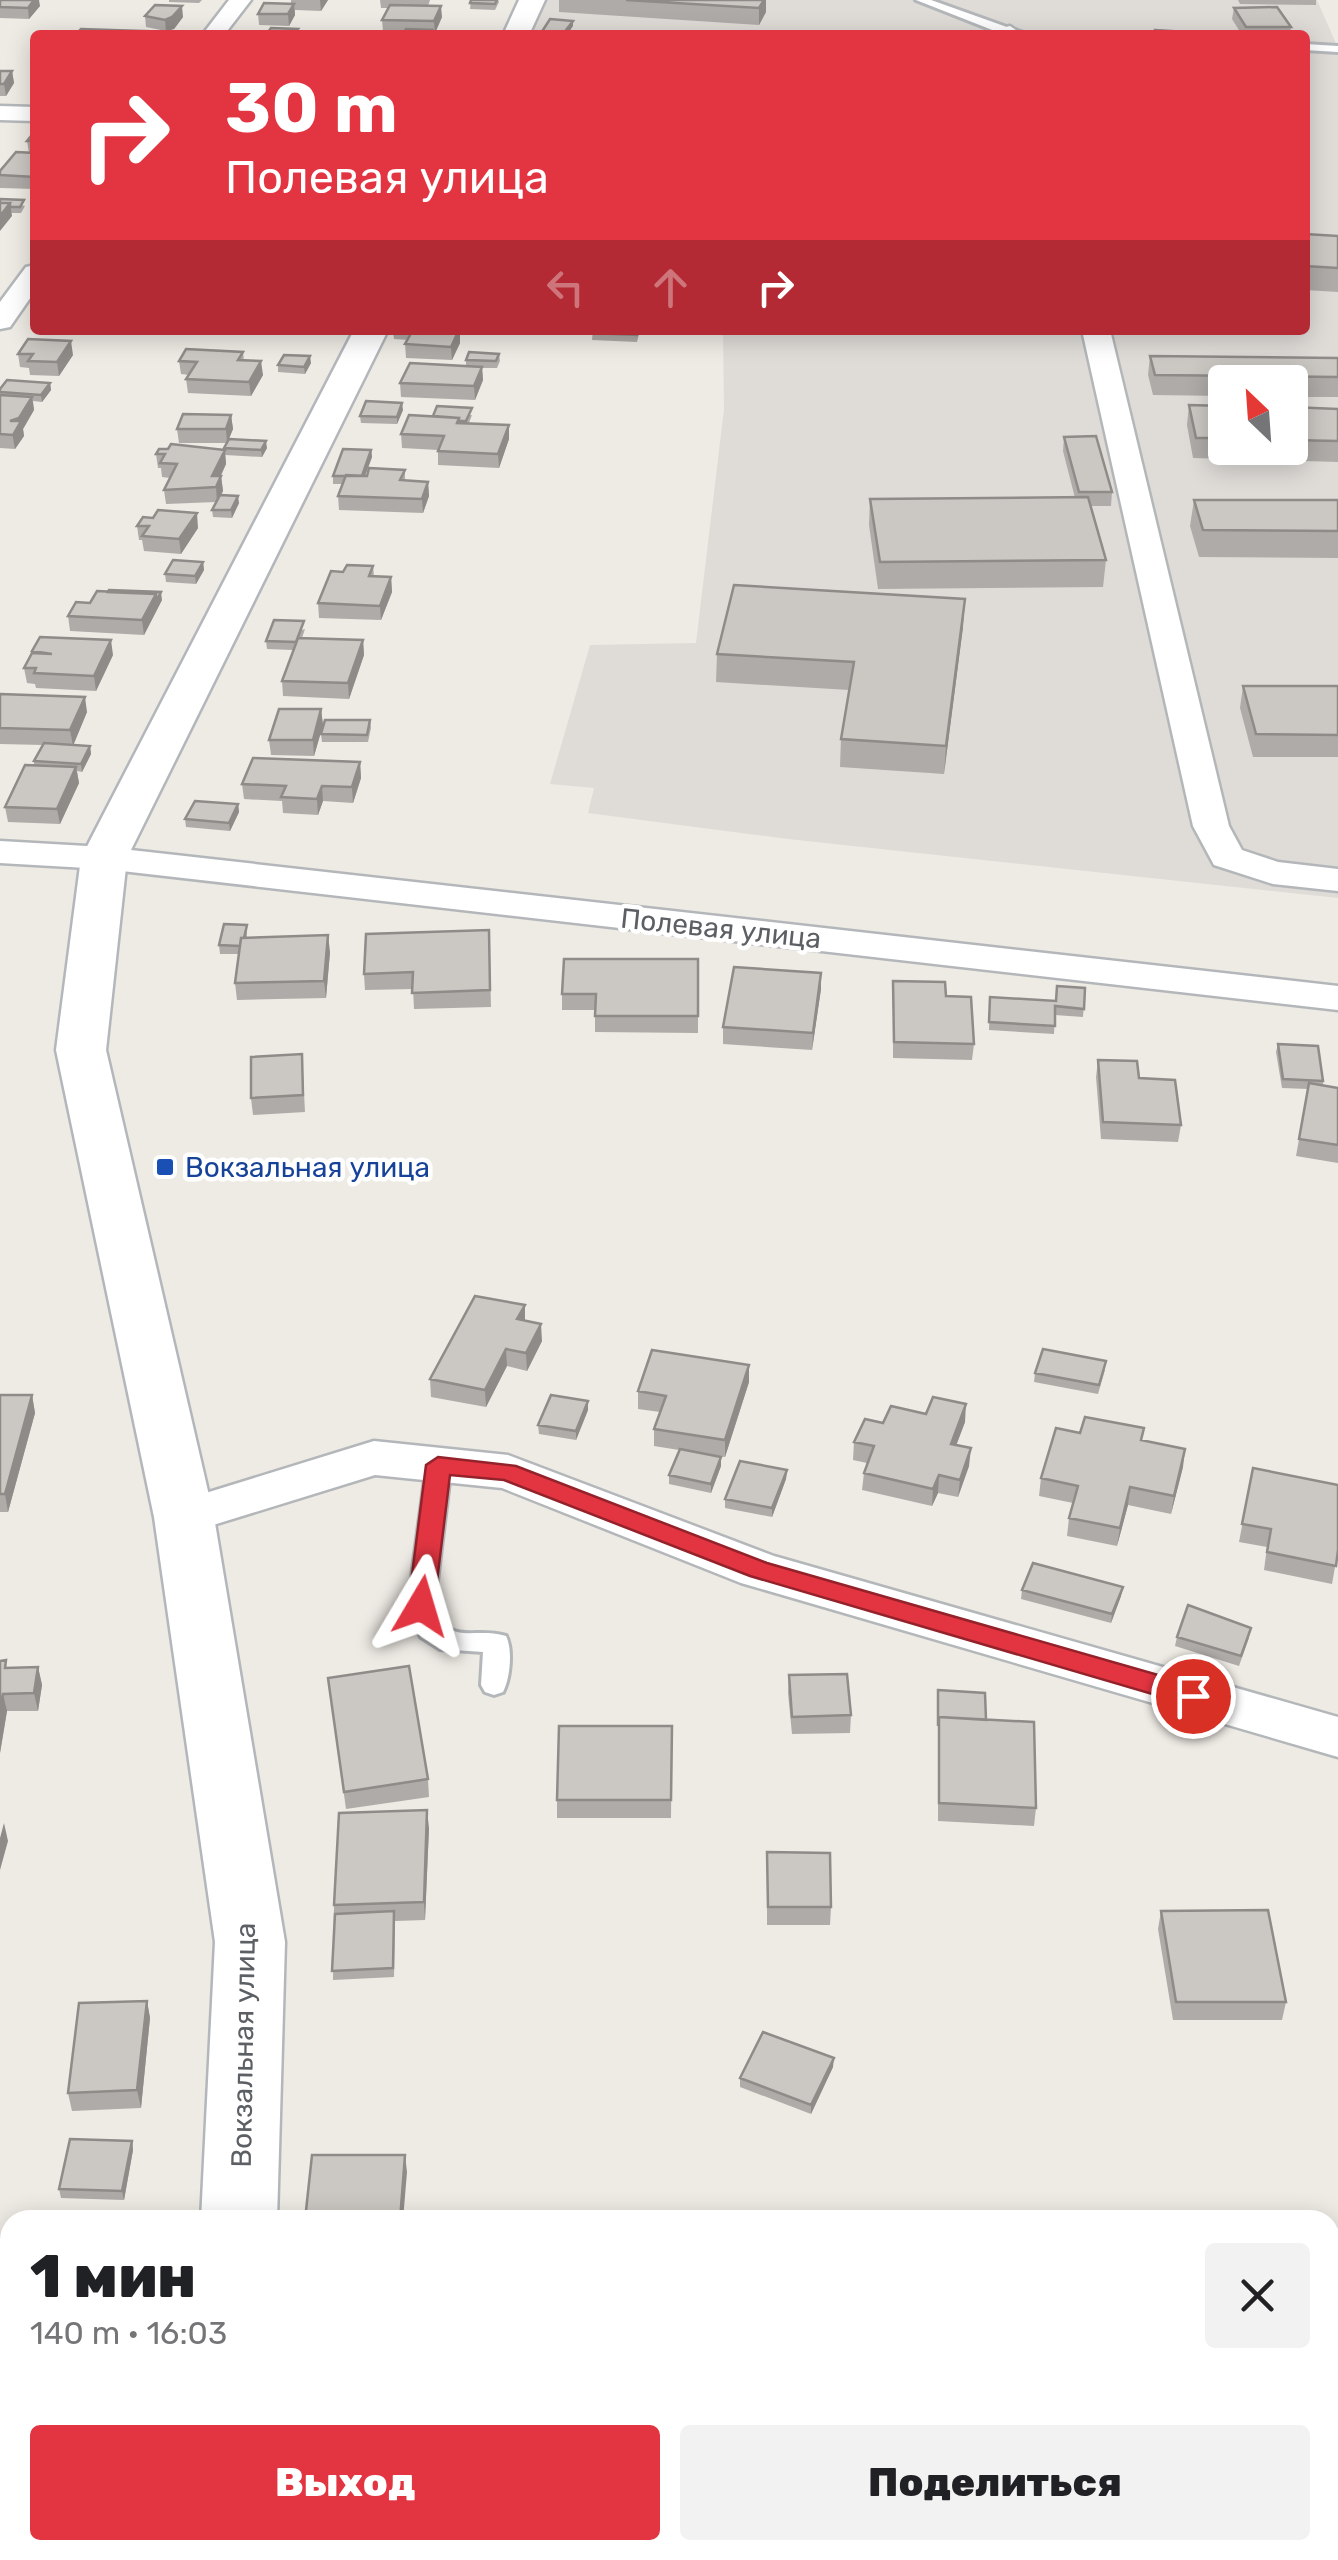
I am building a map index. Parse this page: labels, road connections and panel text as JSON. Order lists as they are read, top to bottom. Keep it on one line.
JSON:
{"streets":{"street":["Полевая улица","Вокзальная улица"]},"crossings":[["Полевая улица","Вокзальная улица"]],"places":{"transit":["Вокзальная улица"]},"north":"top left","page":{"turn":["30 m","Полевая улица"],"heading":["1 мин","140 m · 16:03"],"buttons":["Выход","Поделиться"]}}
